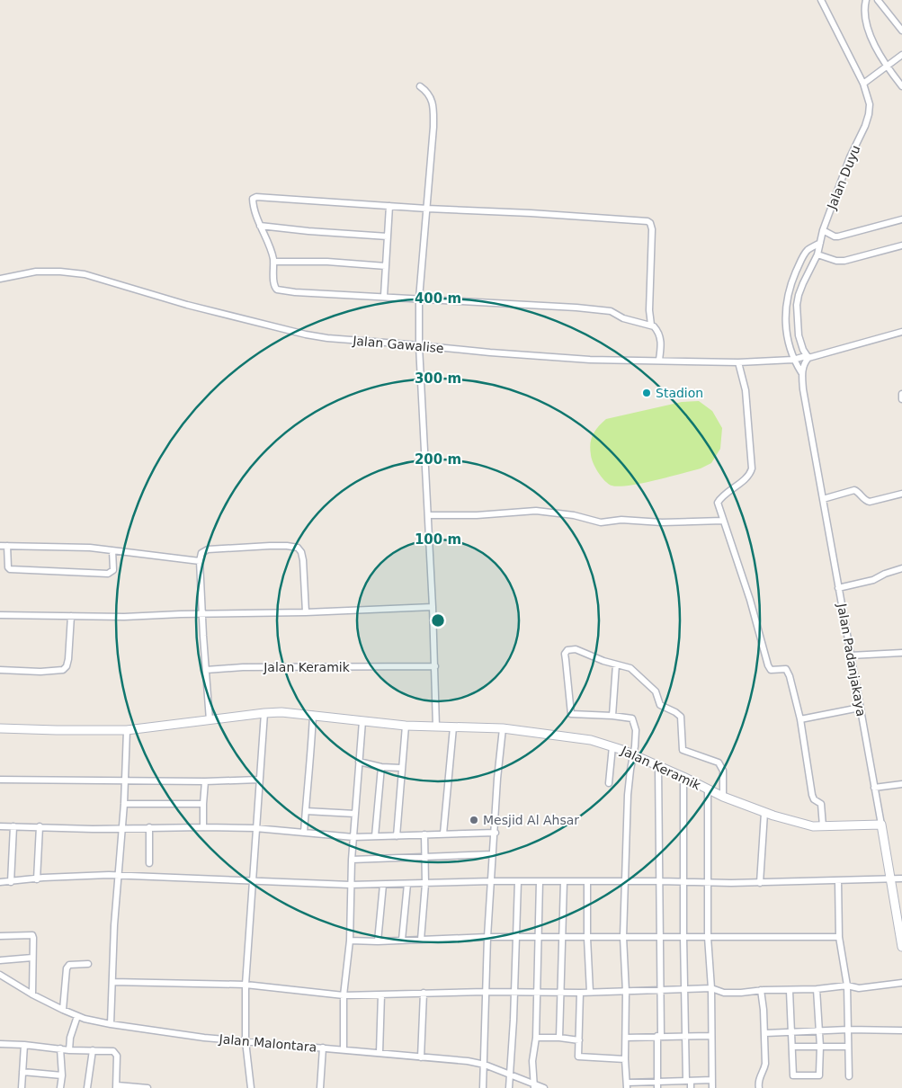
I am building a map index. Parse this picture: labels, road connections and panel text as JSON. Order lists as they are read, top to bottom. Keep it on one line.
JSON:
{"streets":{"street":["Jalan Duyu","Jalan Gawalise","Jalan Padanjakaya","Jalan Keramik","Jalan Malontara"]},"crossings":[["Jalan Duyu","Jalan Gawalise"],["Jalan Padanjakaya","Jalan Keramik"]],"places":["Stadion","Mesjid Al Ahsar"],"rings":["400 m","300 m","200 m","100 m"]}
